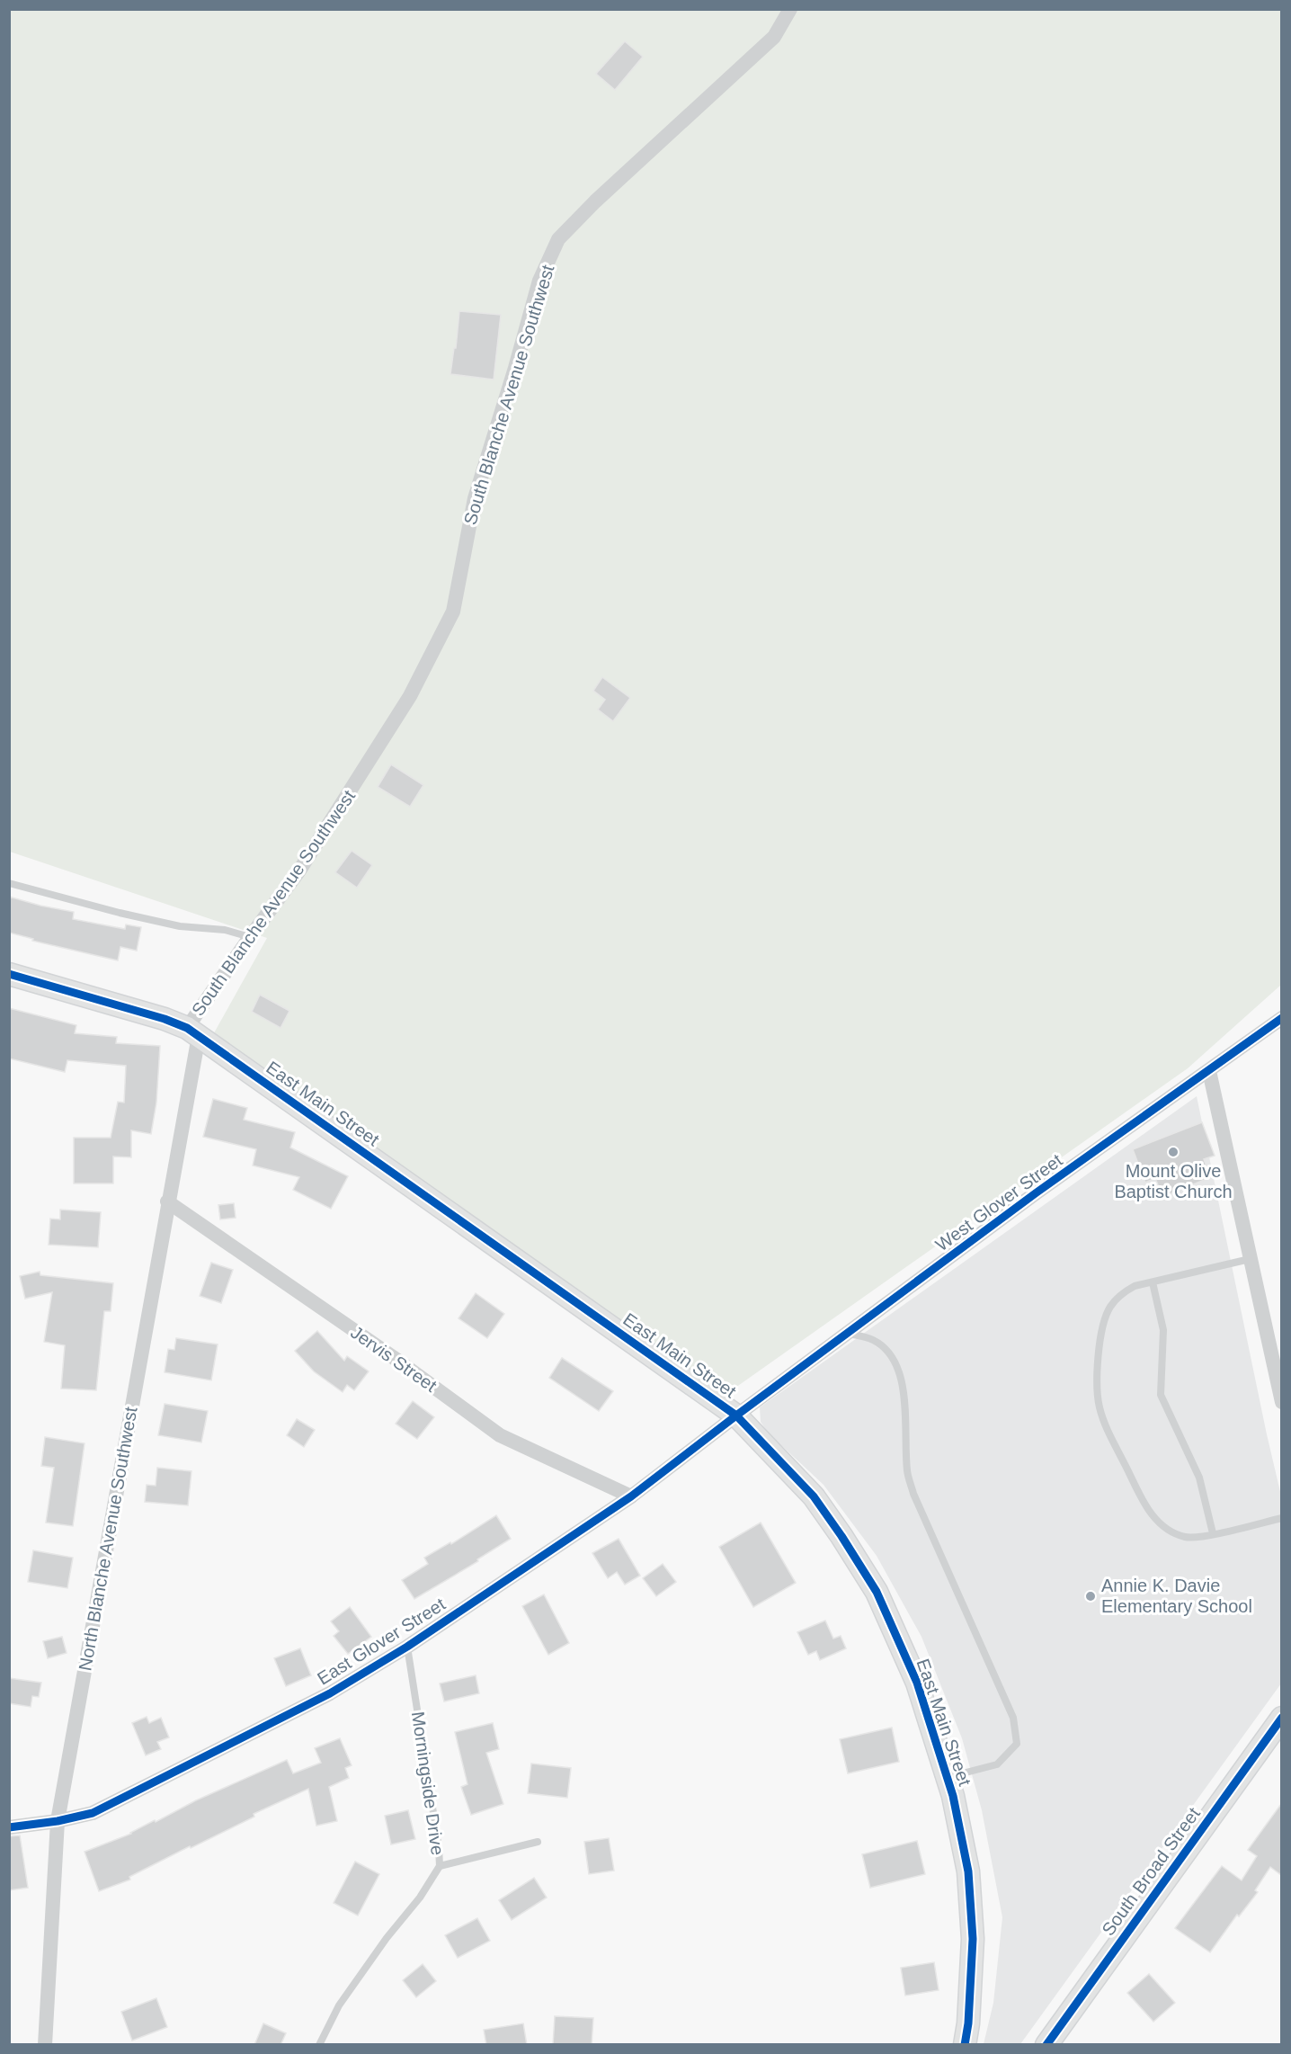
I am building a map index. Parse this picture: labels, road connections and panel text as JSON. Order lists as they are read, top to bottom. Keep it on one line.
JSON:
{"streets":{"main road":["East Main Street","South Broad Street"],"street":["South Blanche Avenue Southwest","West Glover Street","Jervis Street","North Blanche Avenue Southwest","East Glover Street"],"lane":["Morningside Drive"]},"crossings":[["South Blanche Avenue Southwest","East Main Street"],["South Blanche Avenue Southwest","North Blanche Avenue Southwest"],["East Main Street","West Glover Street"],["East Main Street","North Blanche Avenue Southwest"],["East Main Street","East Glover Street"],["West Glover Street","East Glover Street"],["Jervis Street","North Blanche Avenue Southwest"],["Jervis Street","East Glover Street"],["North Blanche Avenue Southwest","East Glover Street"],["East Glover Street","Morningside Drive"]],"places":["Mount Olive Baptist Church","Annie K. Davie Elementary School"]}
